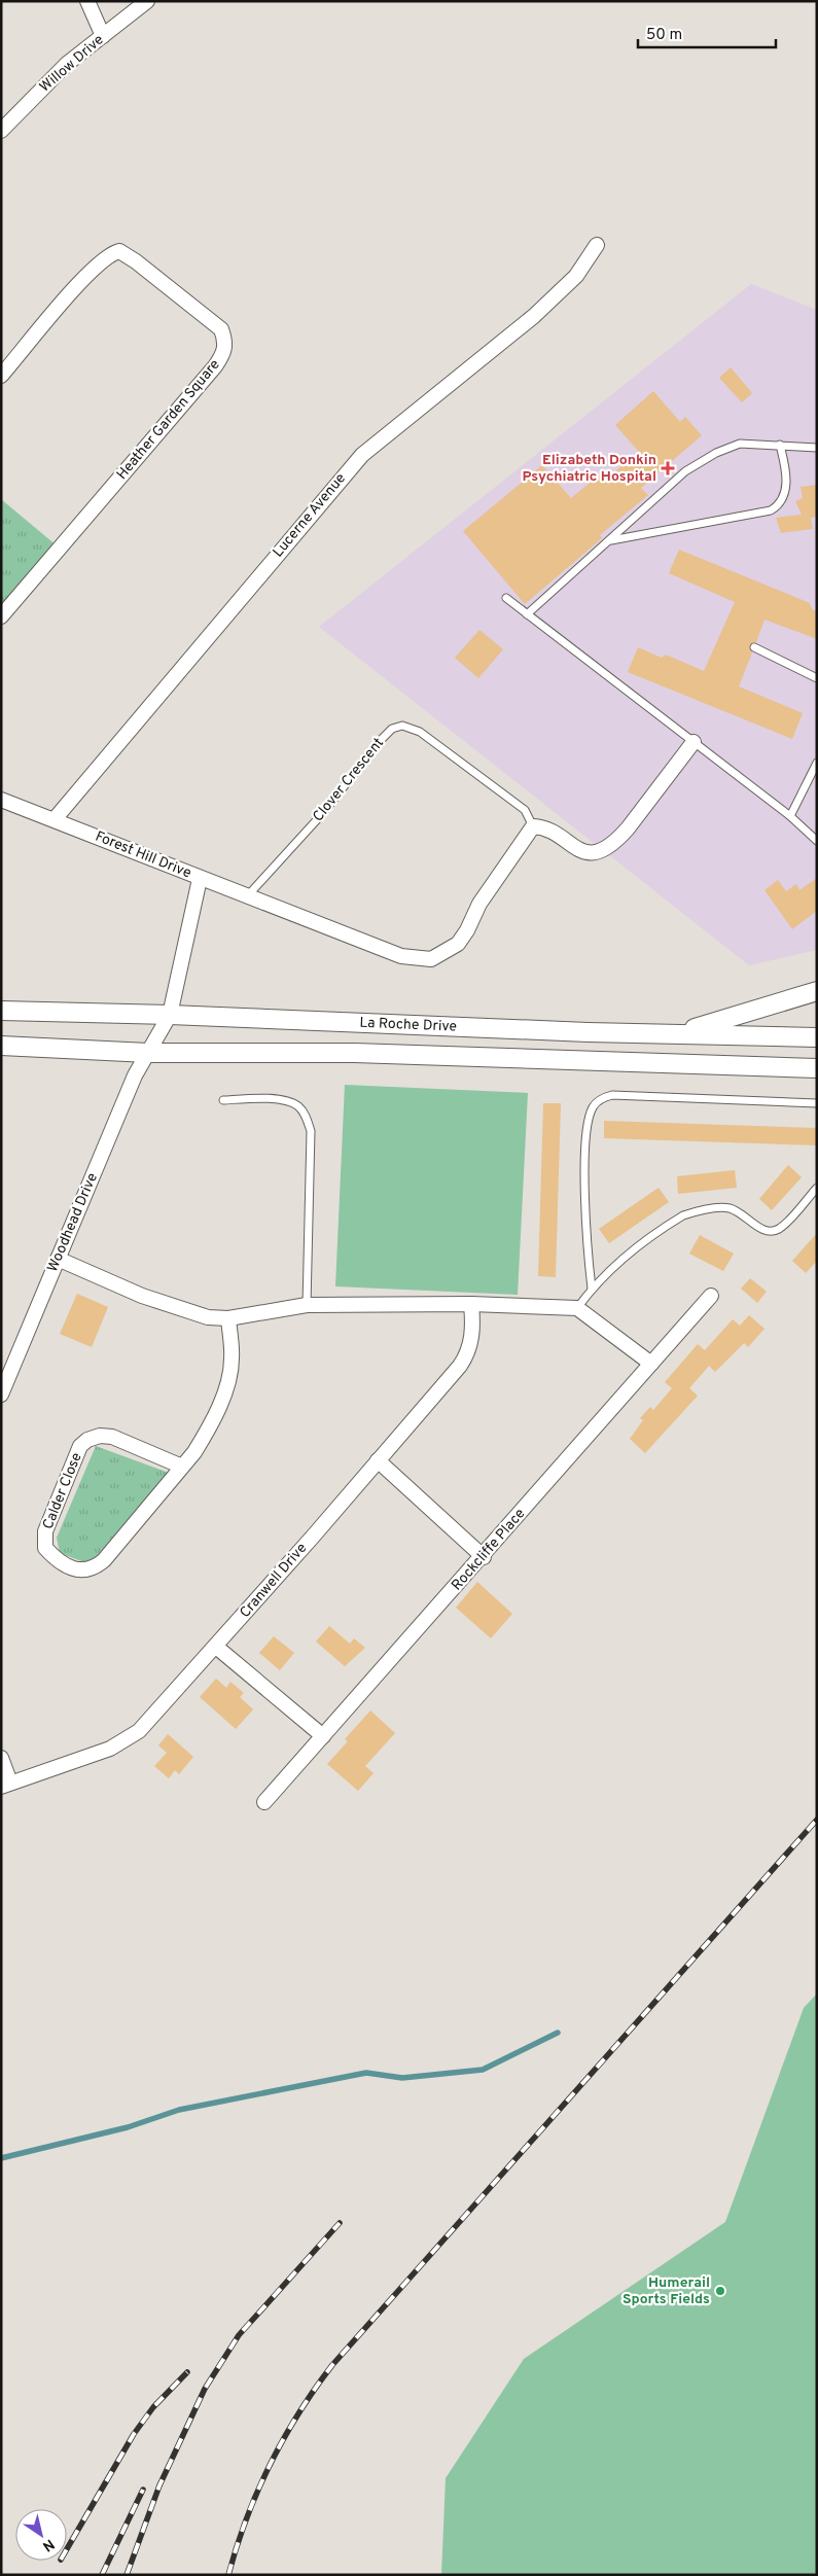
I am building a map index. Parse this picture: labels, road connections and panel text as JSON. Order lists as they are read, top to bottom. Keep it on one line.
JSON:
{"streets":{"street":["Willow Drive","Heather Garden Square","Lucerne Avenue","Forest Hill Drive","La Roche Drive","Woodhead Drive","Calder Close","Rockcliffe Place","Cranwell Drive"],"lane":["Clover Crescent"]},"crossings":[["Lucerne Avenue","Forest Hill Drive"],["Forest Hill Drive","La Roche Drive"],["Forest Hill Drive","Woodhead Drive"]],"places":{"health":["Elizabeth Donkin Psychiatric Hospital"],"other":["Humerail Sports Fields"]},"scale_bar":"50 m","north":"bottom right"}
